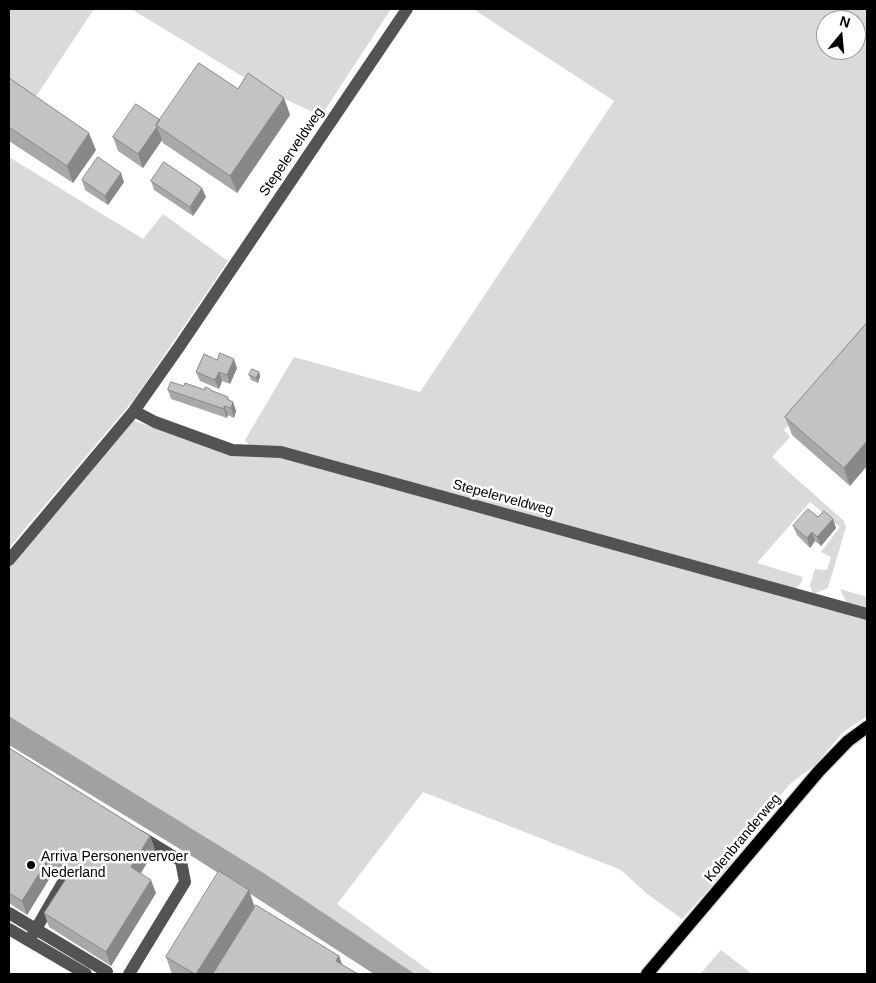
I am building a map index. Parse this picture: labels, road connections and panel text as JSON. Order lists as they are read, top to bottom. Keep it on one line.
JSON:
{"streets":{"main road":["Kolenbranderweg"],"street":["Stepelerveldweg"]},"places":["Arriva Personenvervoer Nederland"],"north":"top"}
